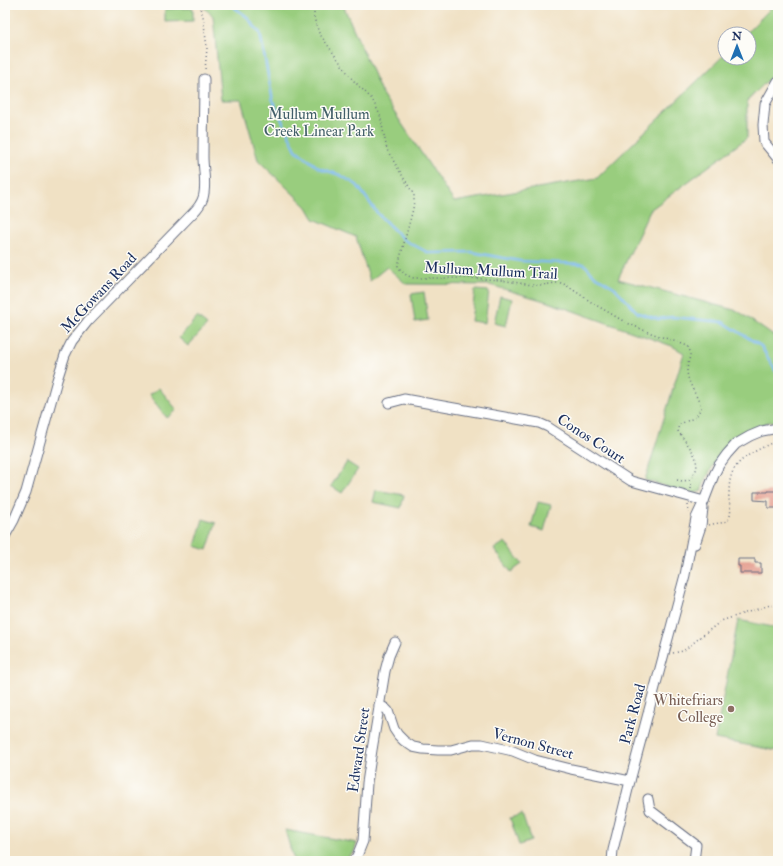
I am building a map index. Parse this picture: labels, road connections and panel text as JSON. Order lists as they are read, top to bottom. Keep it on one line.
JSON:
{"streets":{"street":["McGowans Road","Conos Court","Park Road","Vernon Street","Edward Street"],"path":["Mullum Mullum Trail"]},"crossings":[["Mullum Mullum Trail","Conos Court"],["Mullum Mullum Trail","Park Road"],["Conos Court","Park Road"],["Park Road","Vernon Street"],["Vernon Street","Edward Street"]],"parks":["Mullum Mullum Creek Linear Park"],"places":["Whitefriars College"],"north":"top"}
